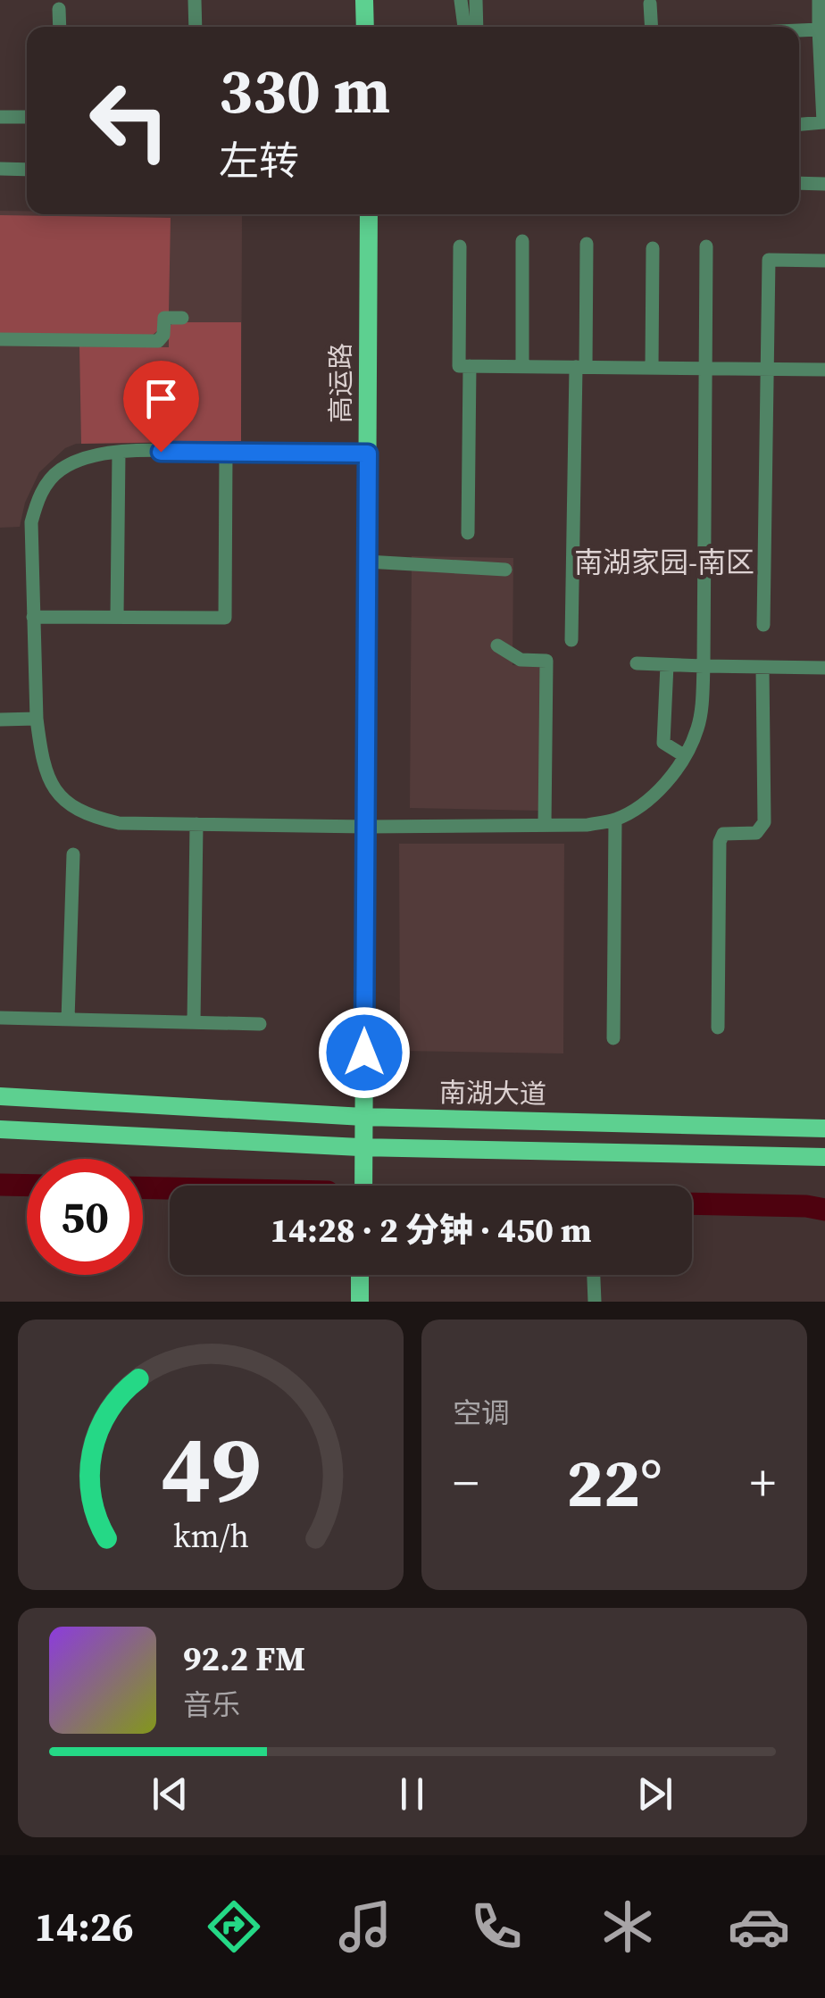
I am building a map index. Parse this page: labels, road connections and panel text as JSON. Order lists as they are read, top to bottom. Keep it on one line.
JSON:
{"streets":{"main road":["高运路","南湖大道"]},"crossings":[["高运路","南湖大道"]],"districts":["南湖家园-南区"],"page":{"turn":["330 m","左转"],"limit":"50","trip":"14:28 · 2 分钟 · 450 m","tile":"空调","heat":["−","22°","+"],"song":["92.2 FM","音乐"],"tabs":"14:26","gauge":["49","km/h"]}}
